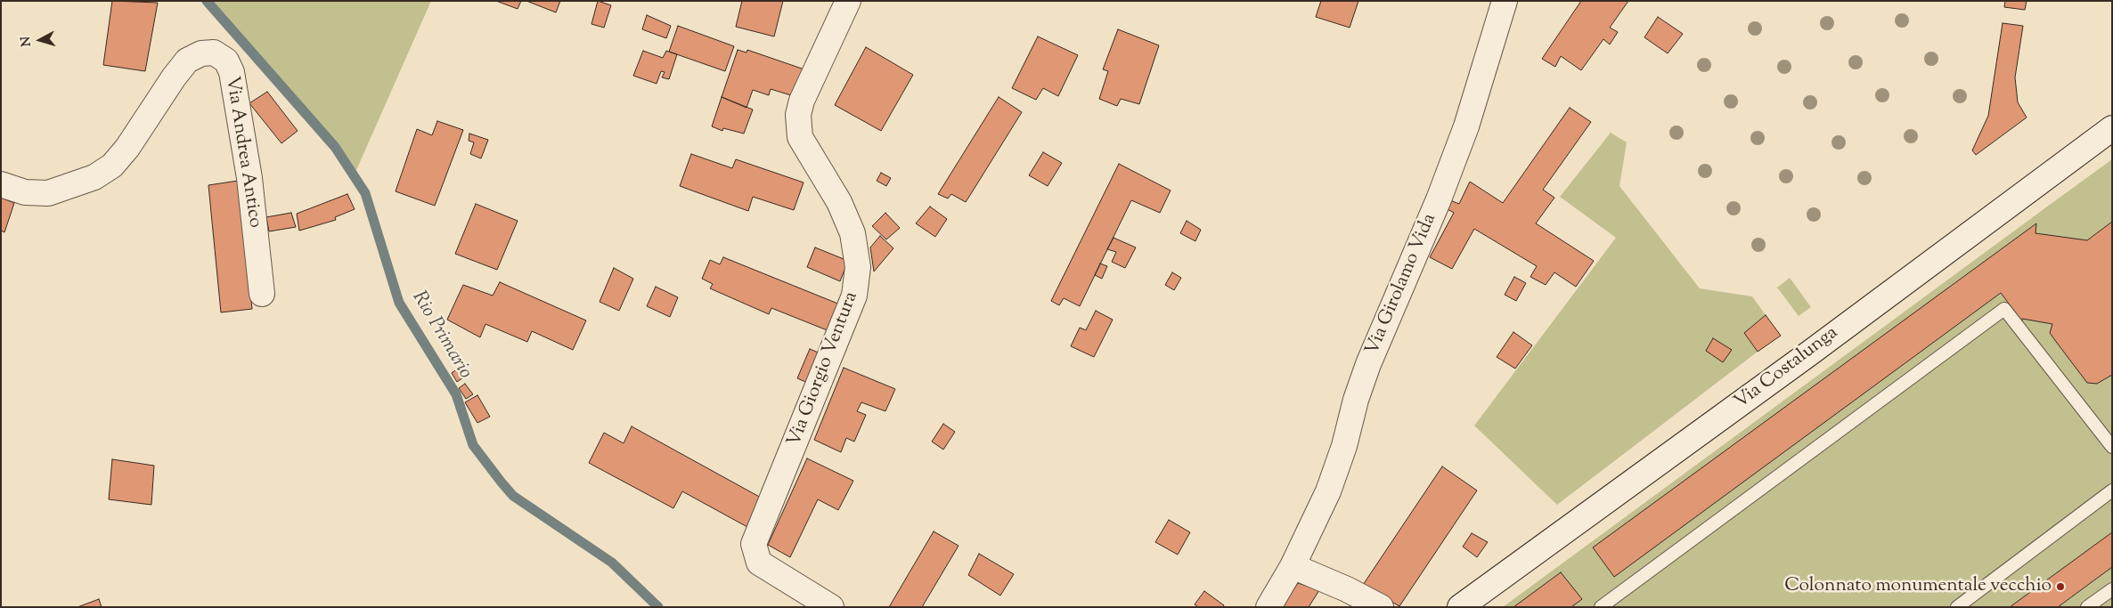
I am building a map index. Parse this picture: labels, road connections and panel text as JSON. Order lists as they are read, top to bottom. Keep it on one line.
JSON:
{"streets":{"street":["Via Andrea Antico","Via Girolamo Vida","Via Costalunga","Via Giorgio Ventura"]},"water":["Rio Primario"],"places":["Colonnato monumentale vecchio"],"north":"left"}
